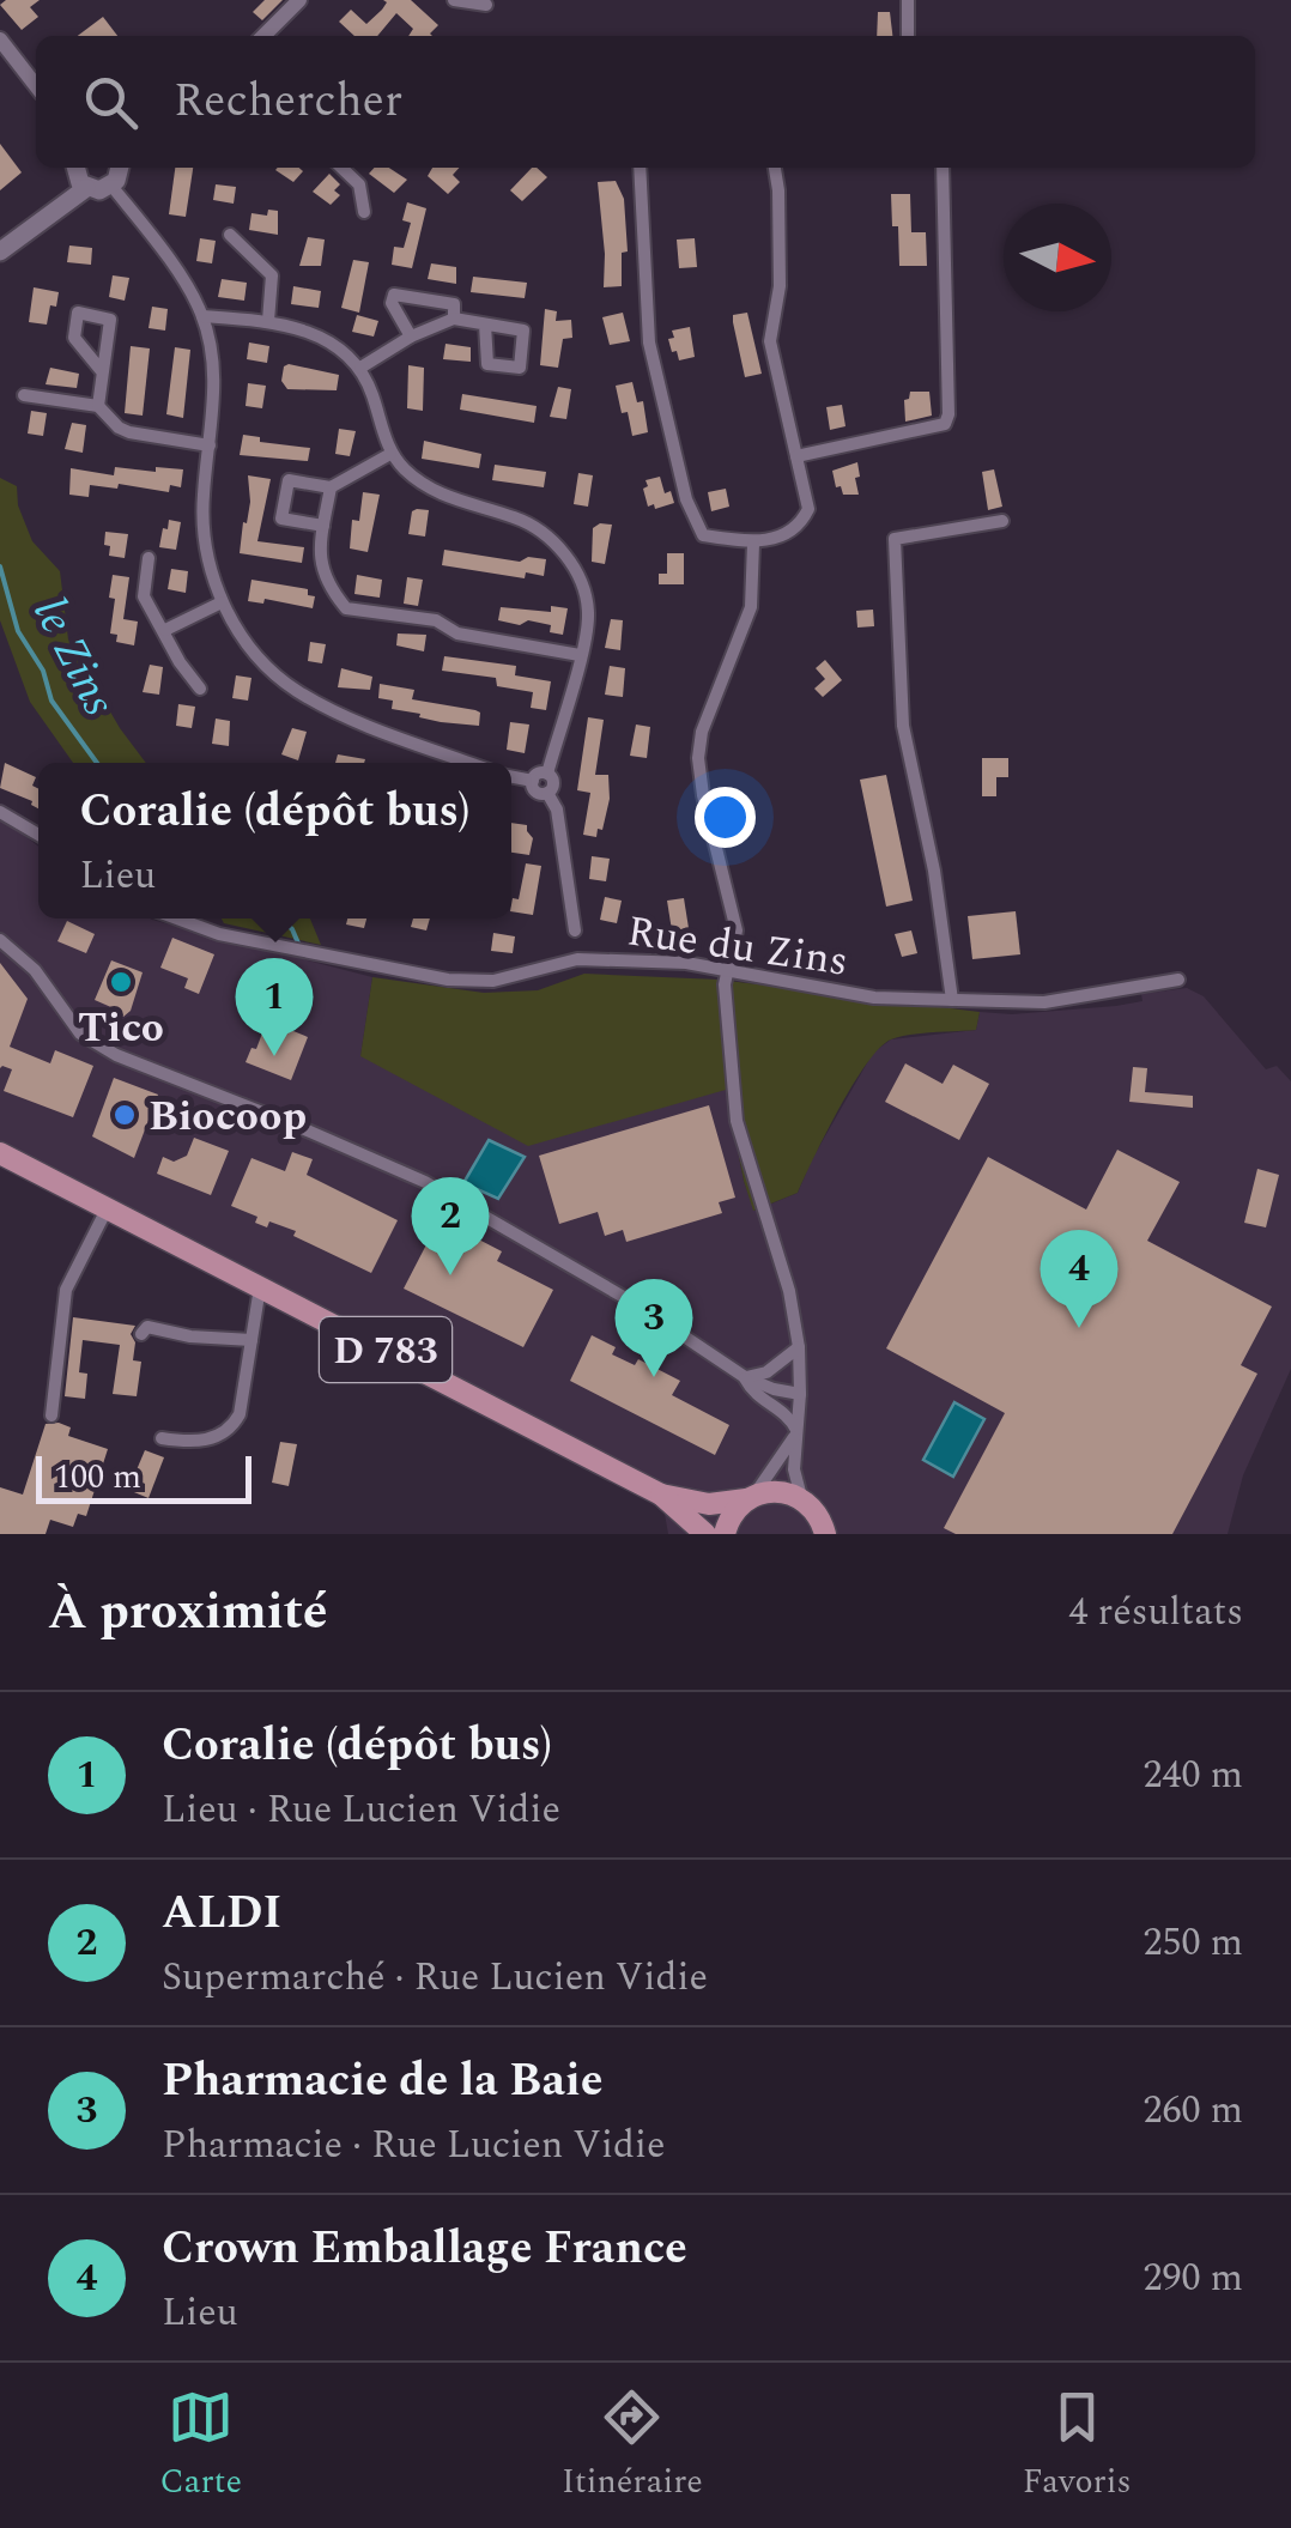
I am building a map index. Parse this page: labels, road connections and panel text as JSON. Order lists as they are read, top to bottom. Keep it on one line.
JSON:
{"streets":{"main road":["D 783"],"street":["Rue du Zins"]},"water":["le Zins"],"places":["Tico","Biocoop"],"scale_bar":"100 m","north":"right","page":{"search":"Rechercher","popup":["Coralie (dépôt bus)","Lieu"],"pins":["1","2","4","3"],"scale":"100 m","heading":["À proximité","4 résultats"],"list":[{"mark":"1","name":"Coralie (dépôt bus)","note":"Lieu · Rue Lucien Vidie","value":"240 m"},{"mark":"2","name":"ALDI","note":"Supermarché · Rue Lucien Vidie","value":"250 m"},{"mark":"3","name":"Pharmacie de la Baie","note":"Pharmacie · Rue Lucien Vidie","value":"260 m"},{"mark":"4","name":"Crown Emballage France","note":"Lieu","value":"290 m"}],"nav":["Carte","Itinéraire","Favoris"]}}
